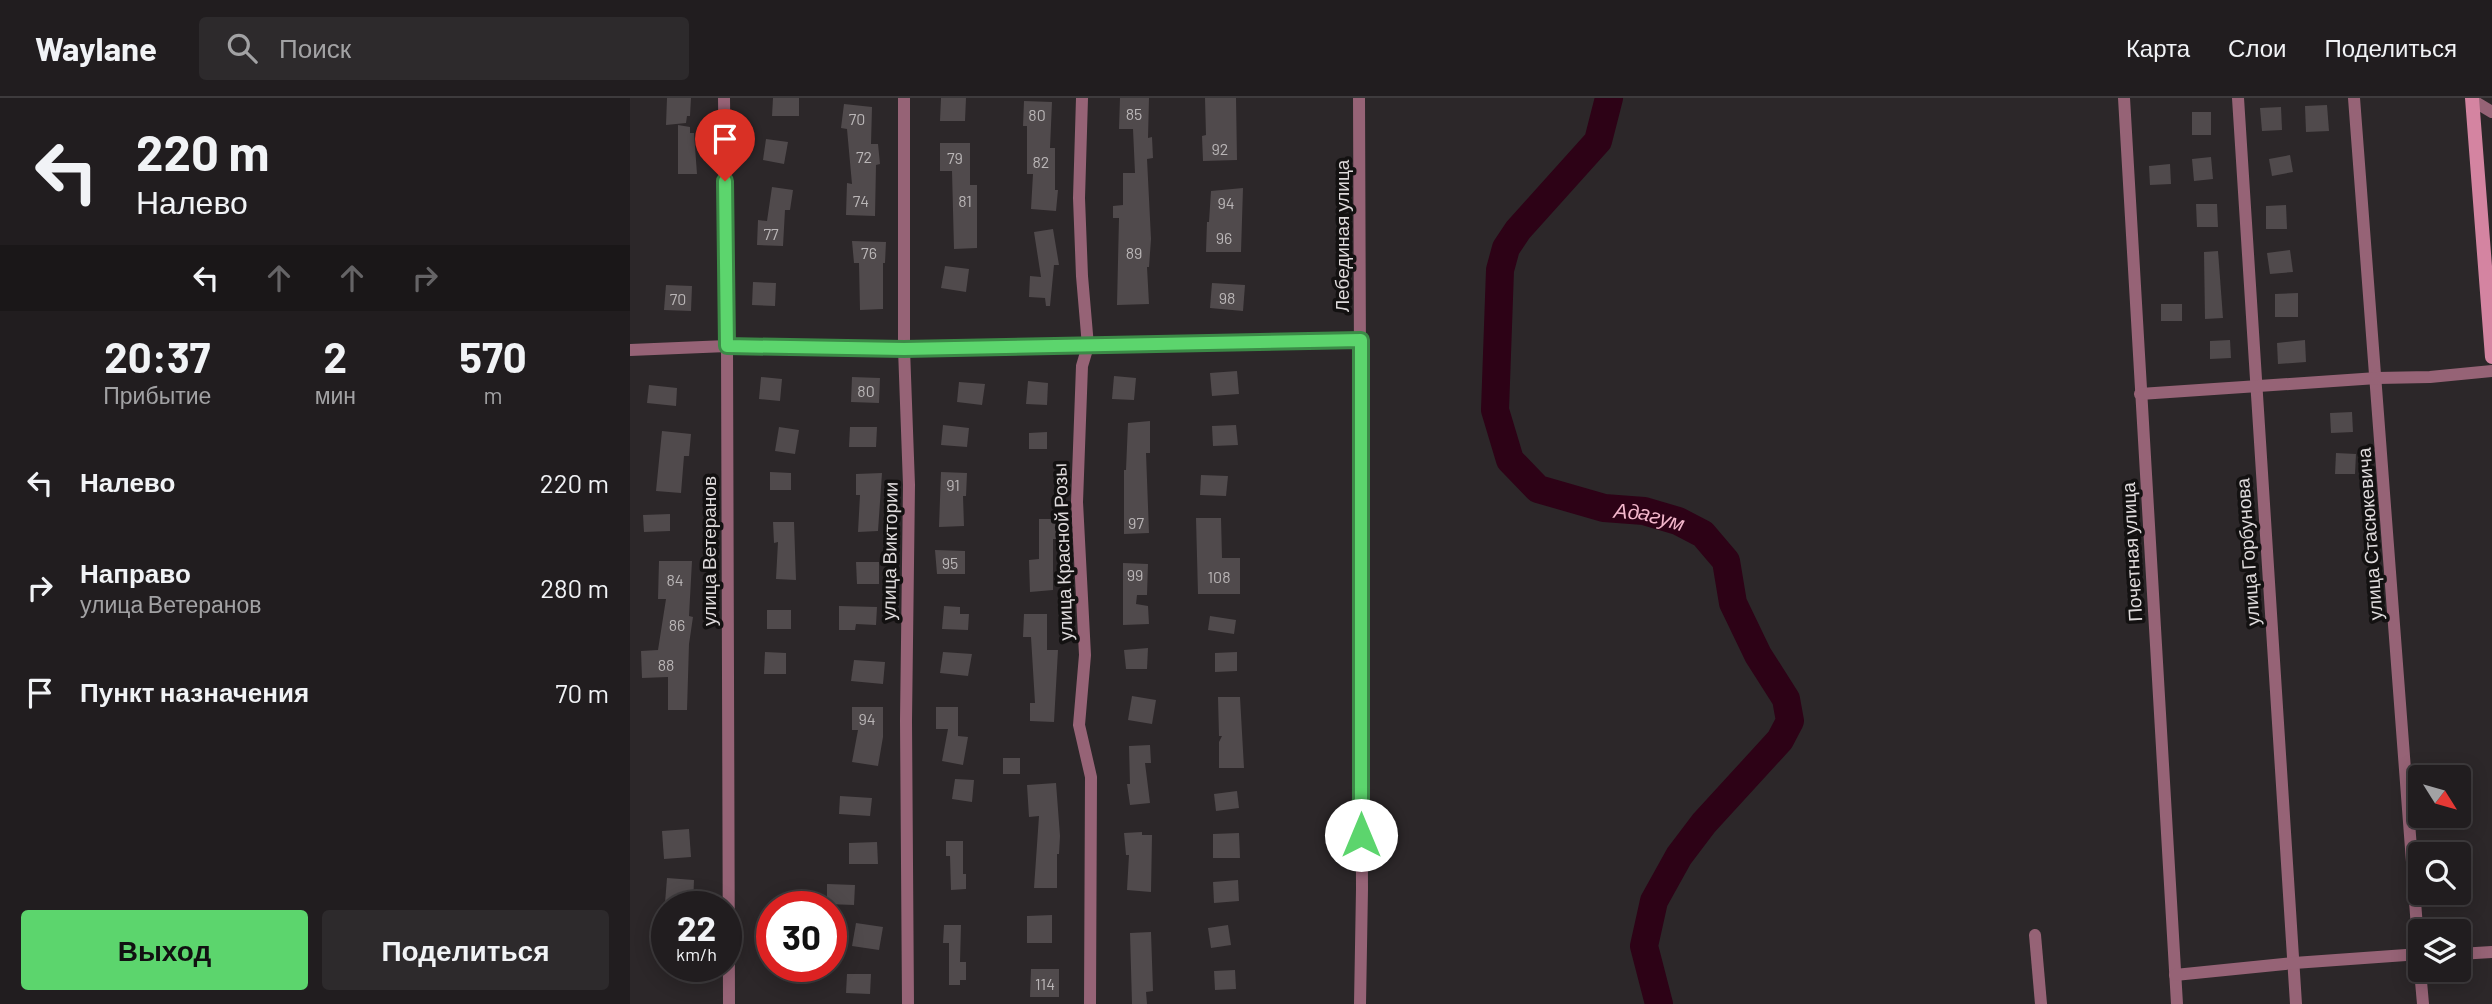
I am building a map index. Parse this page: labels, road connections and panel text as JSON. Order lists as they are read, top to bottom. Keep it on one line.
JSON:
{"streets":{"street":["Лебединая улица","улица Стасюкевича","улица Ветеранов","улица Виктории","улица Красной Розы","Почетная улица","улица Горбунова"]},"water":["Адагум"],"house_numbers":["85","80","70","92","72","79","82","74","81","94","77","96","76","89","98","70","80","91","97","95","99","108","84","86","88","94","114"],"north":"bottom right","page":{"header":"Waylane","search":"Поиск","nav":["Карта","Слои","Поделиться"],"turn":["220 m","Налево"],"eta":["20:37","Прибытие","2","мин","570","m"],"list":[{"name":"Налево","value":"220 m"},{"name":"Направо","note":"улица Ветеранов","value":"280 m"},{"name":"Пункт назначения","value":"70 m"}],"speed":"22 km/h","limit":"30","buttons":["Выход","Поделиться"]}}
